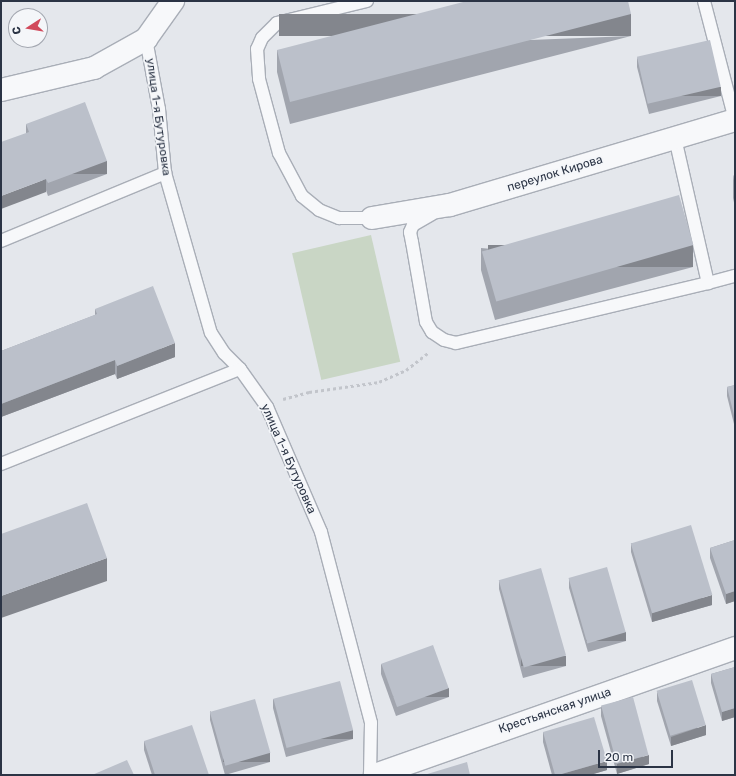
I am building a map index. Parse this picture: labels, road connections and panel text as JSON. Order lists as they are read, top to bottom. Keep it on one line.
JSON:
{"streets":{"street":["переулок Кирова","Крестьянская улица"],"lane":["улица 1-я Бутуровка"]},"scale_bar":"20 m","north":"left"}
